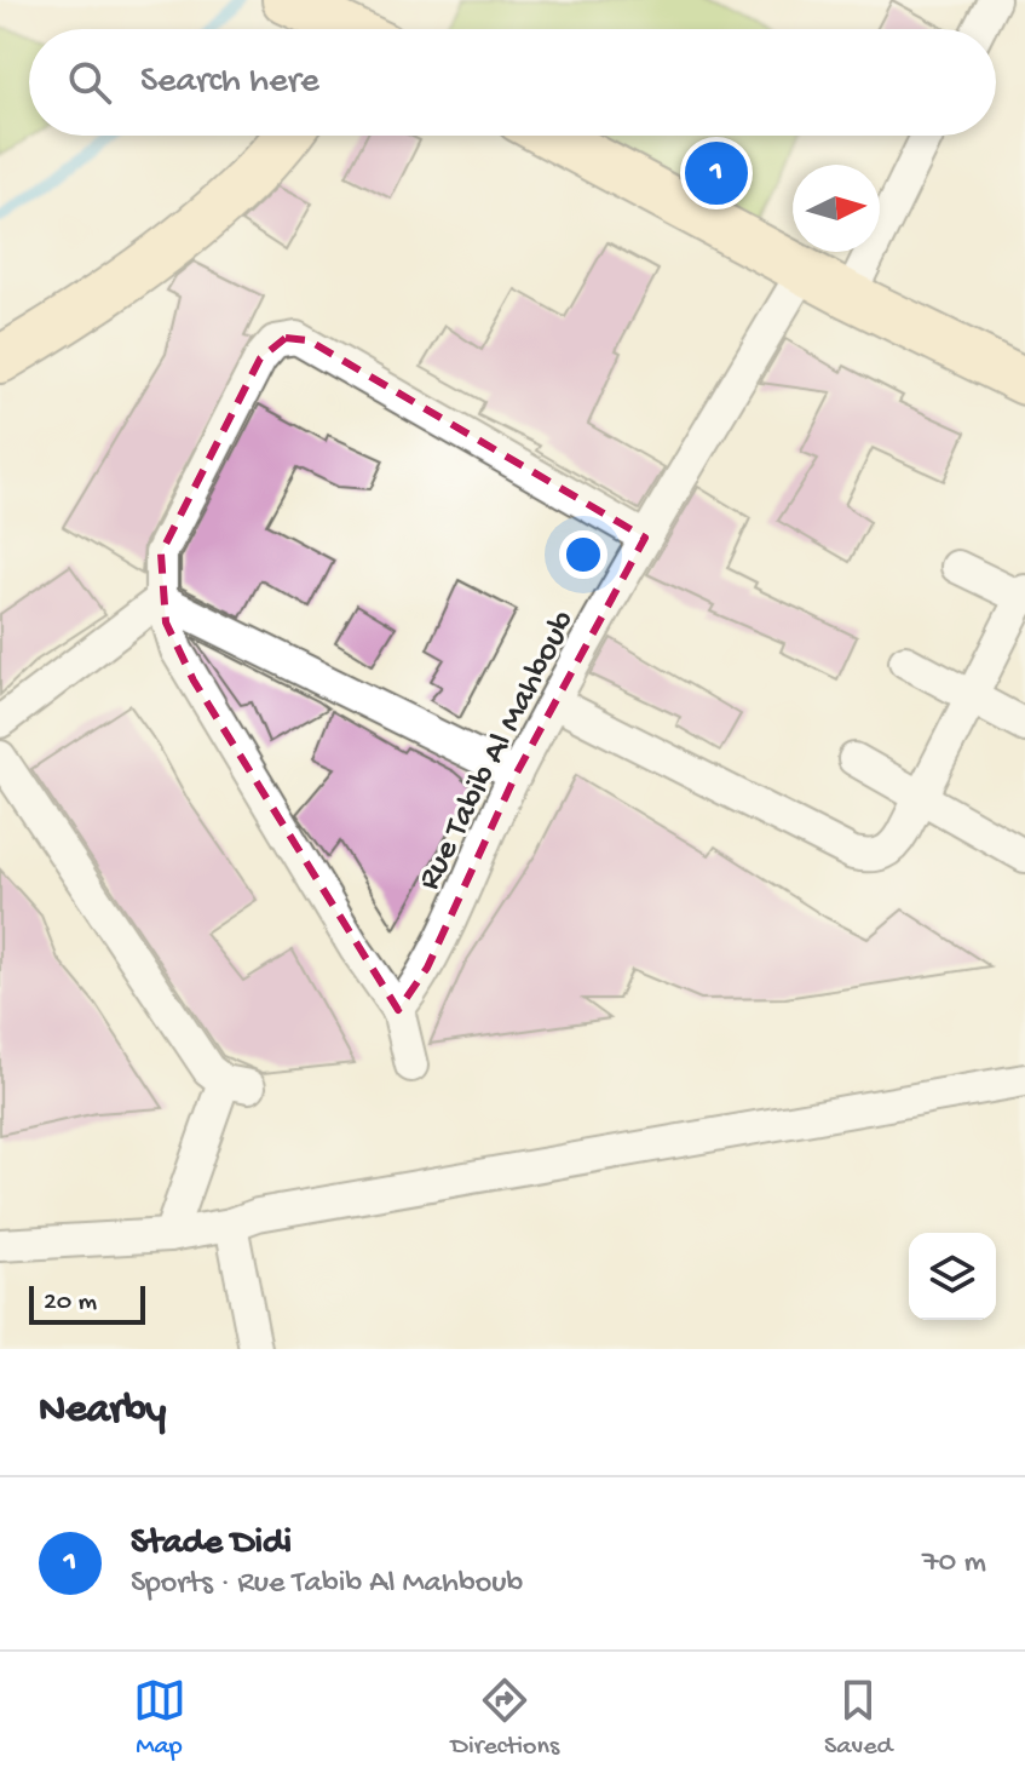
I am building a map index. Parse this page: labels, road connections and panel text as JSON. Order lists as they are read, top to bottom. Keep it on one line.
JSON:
{"streets":{"street":["Rue Tabib Al Mahboub"]},"scale_bar":"20 m","north":"right","page":{"search":"Search here","pins":"1","scale":"20 m","heading":"Nearby","list":[{"mark":"1","name":"Stade Didi","note":"Sports · Rue Tabib Al Mahboub","value":"70 m"}],"nav":["Map","Directions","Saved"]}}
